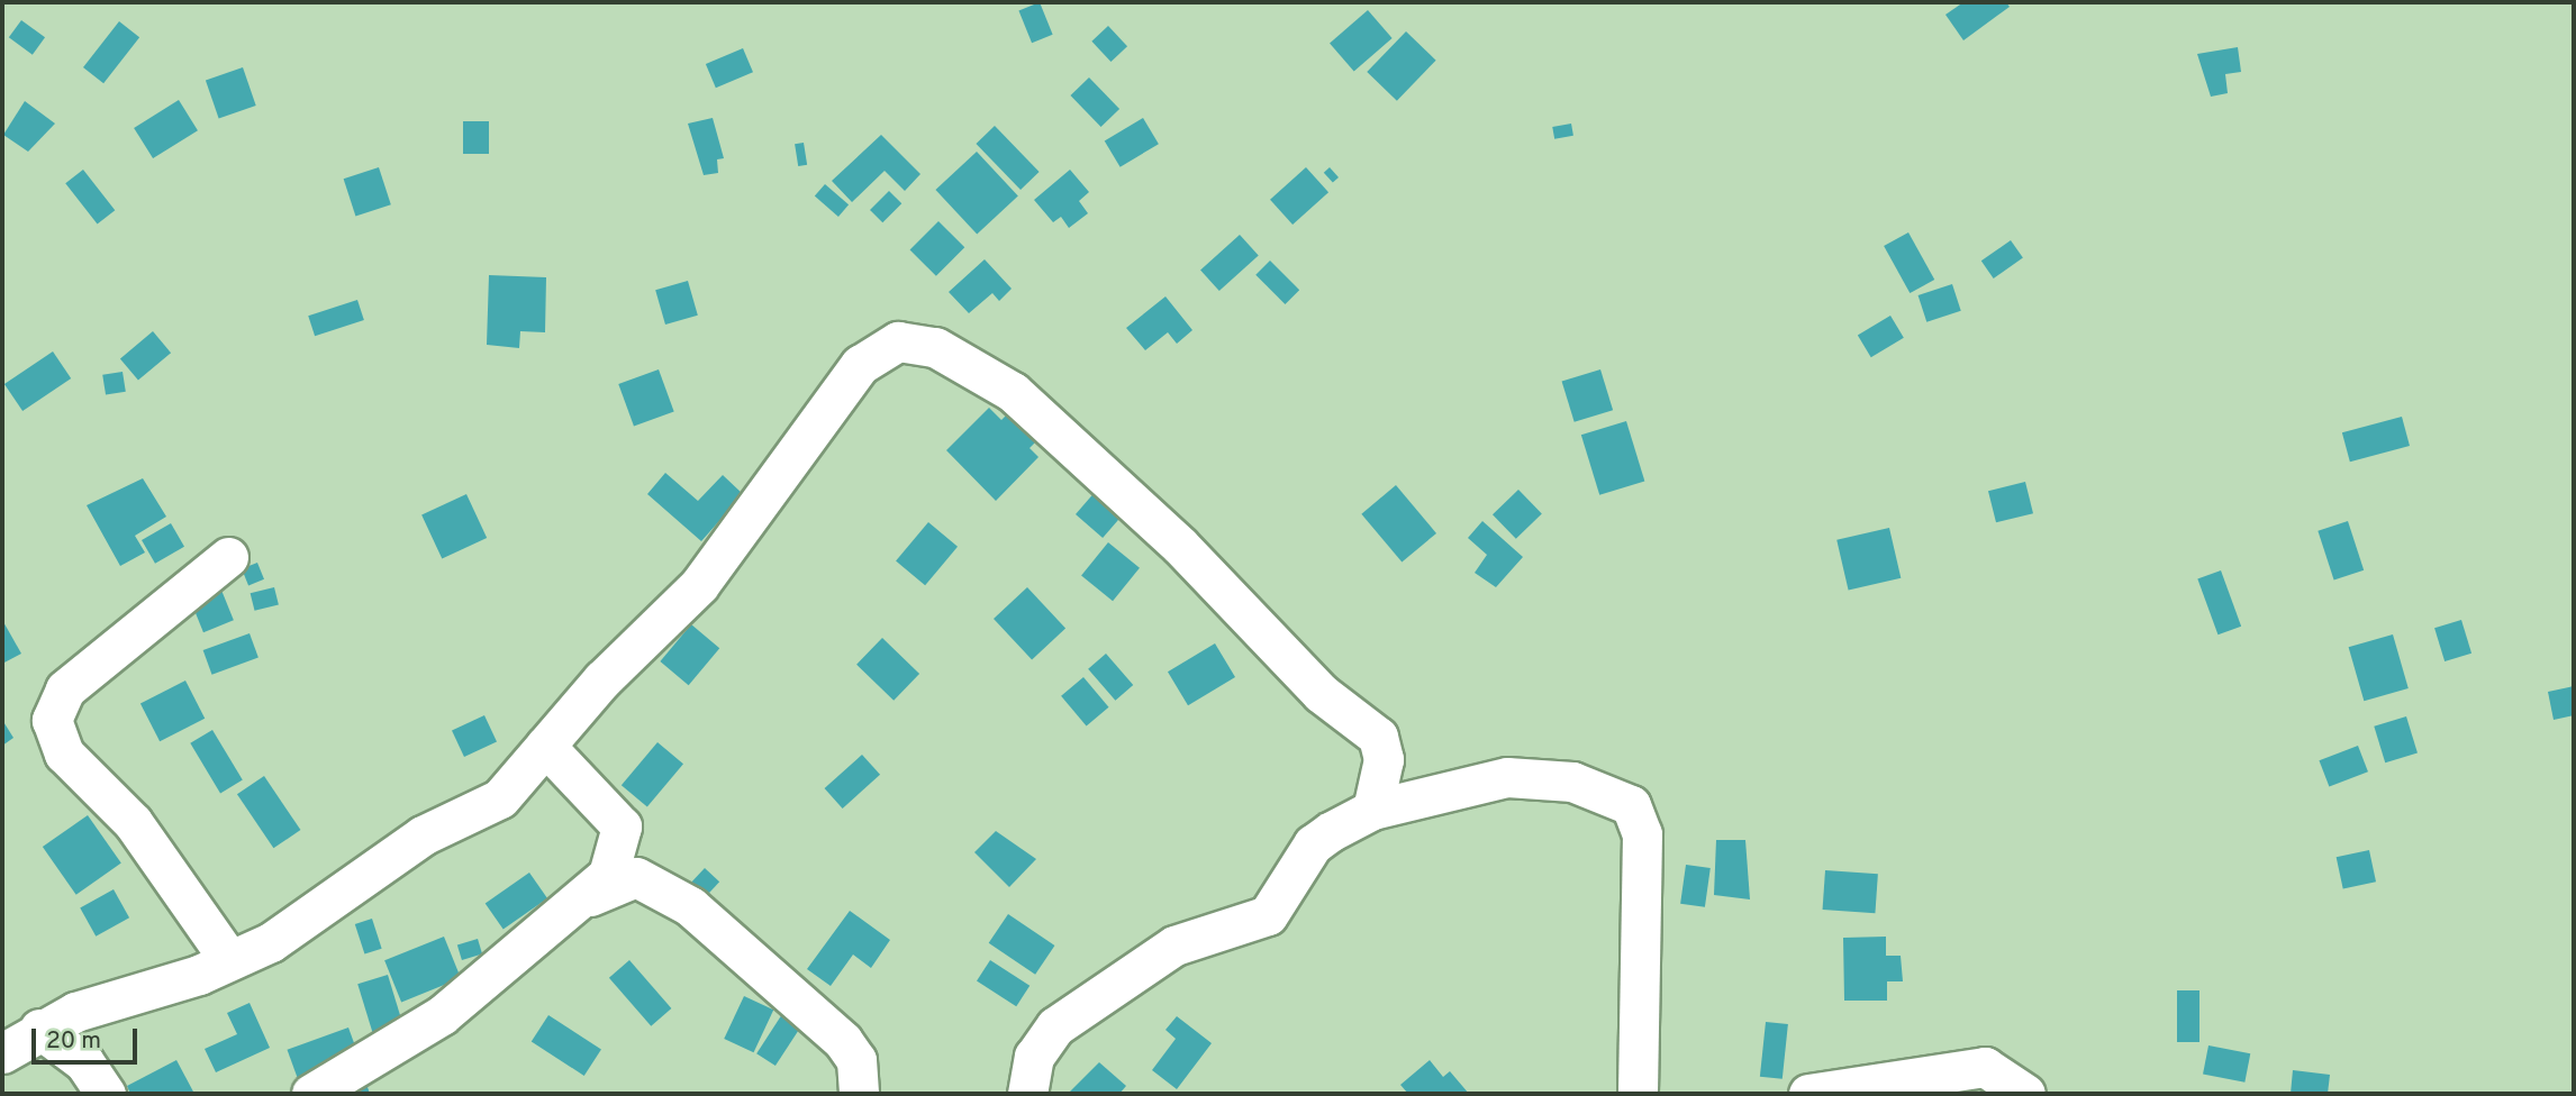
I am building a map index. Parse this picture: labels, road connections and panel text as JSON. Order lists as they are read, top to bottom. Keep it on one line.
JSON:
{"scale_bar":"20 m"}
